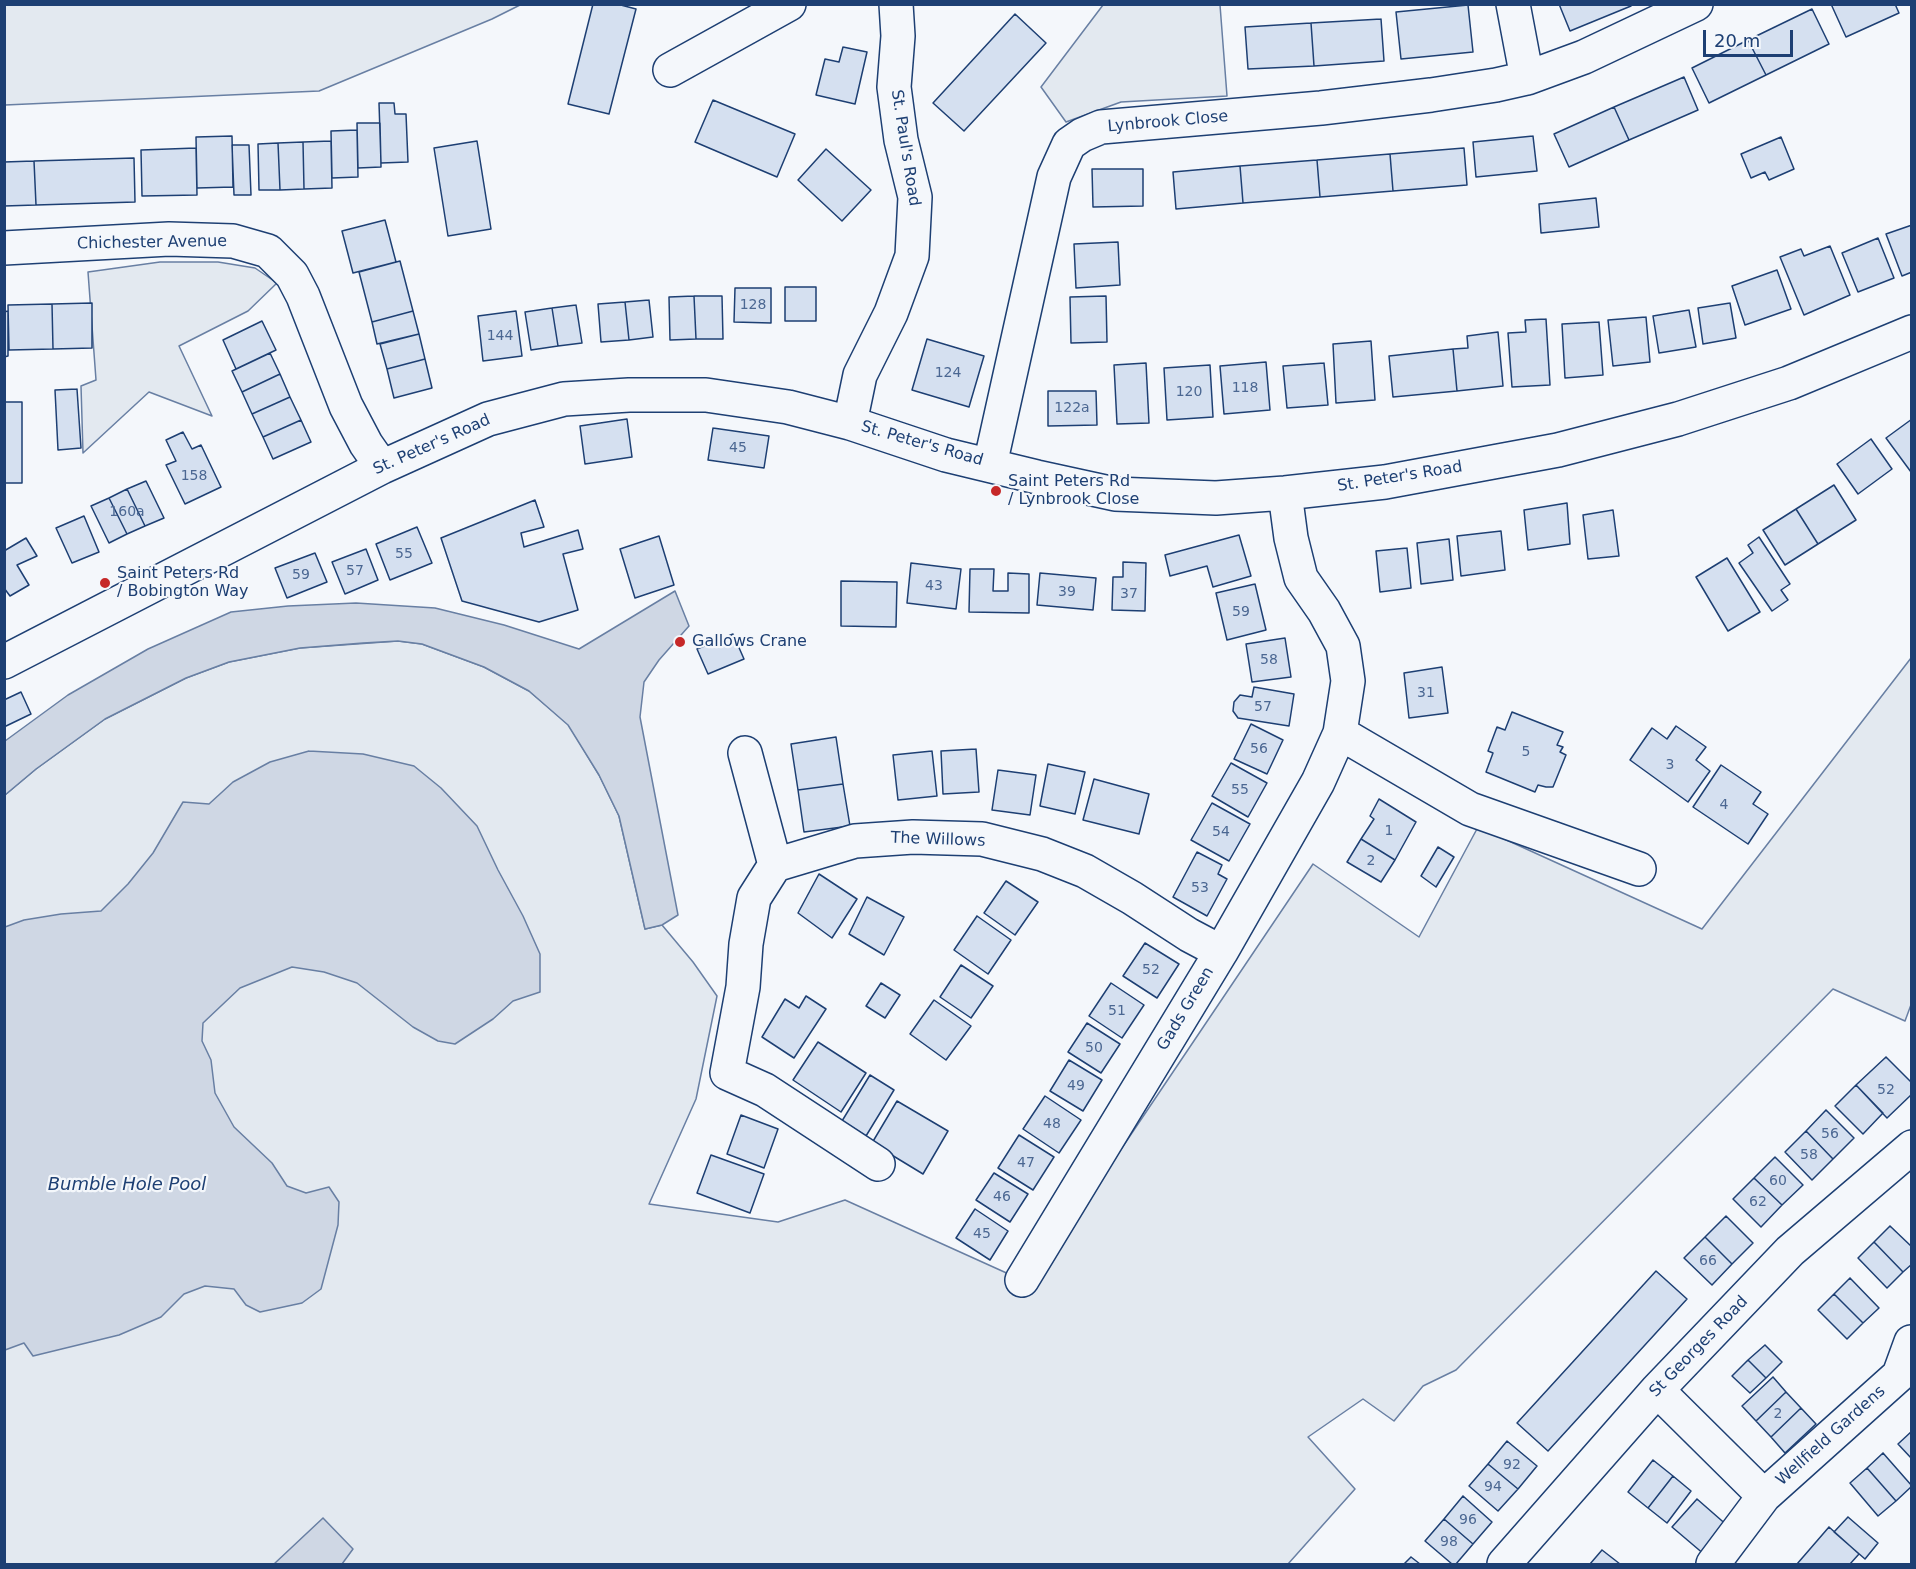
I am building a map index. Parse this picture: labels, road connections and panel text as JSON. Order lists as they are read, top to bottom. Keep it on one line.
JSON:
{"streets":{"street":["Lynbrook Close","St. Paul's Road","Chichester Avenue","St. Peter's Road","The Willows","Gads Green","St Georges Road","Wellfield Gardens"]},"crossings":[["Lynbrook Close","St. Peter's Road"],["St. Paul's Road","St. Peter's Road"],["Chichester Avenue","St. Peter's Road"],["St. Peter's Road","Gads Green"],["The Willows","Gads Green"],["St Georges Road","Wellfield Gardens"]],"water":["Bumble Hole Pool"],"places":["Saint Peters Rd / Lynbrook Close","Saint Peters Rd / Bobington Way","Gallows Crane"],"house_numbers":["128","144","124","118","120","122a","45","158","160a","55","57","59","43","39","37","59","58","31","57","56","5","3","55","4","1","54","2","53","52","51","50","49","52","48","56","58","47","60","46","62","45","66","2","92","94","96","98"],"scale_bar":"20 m"}
